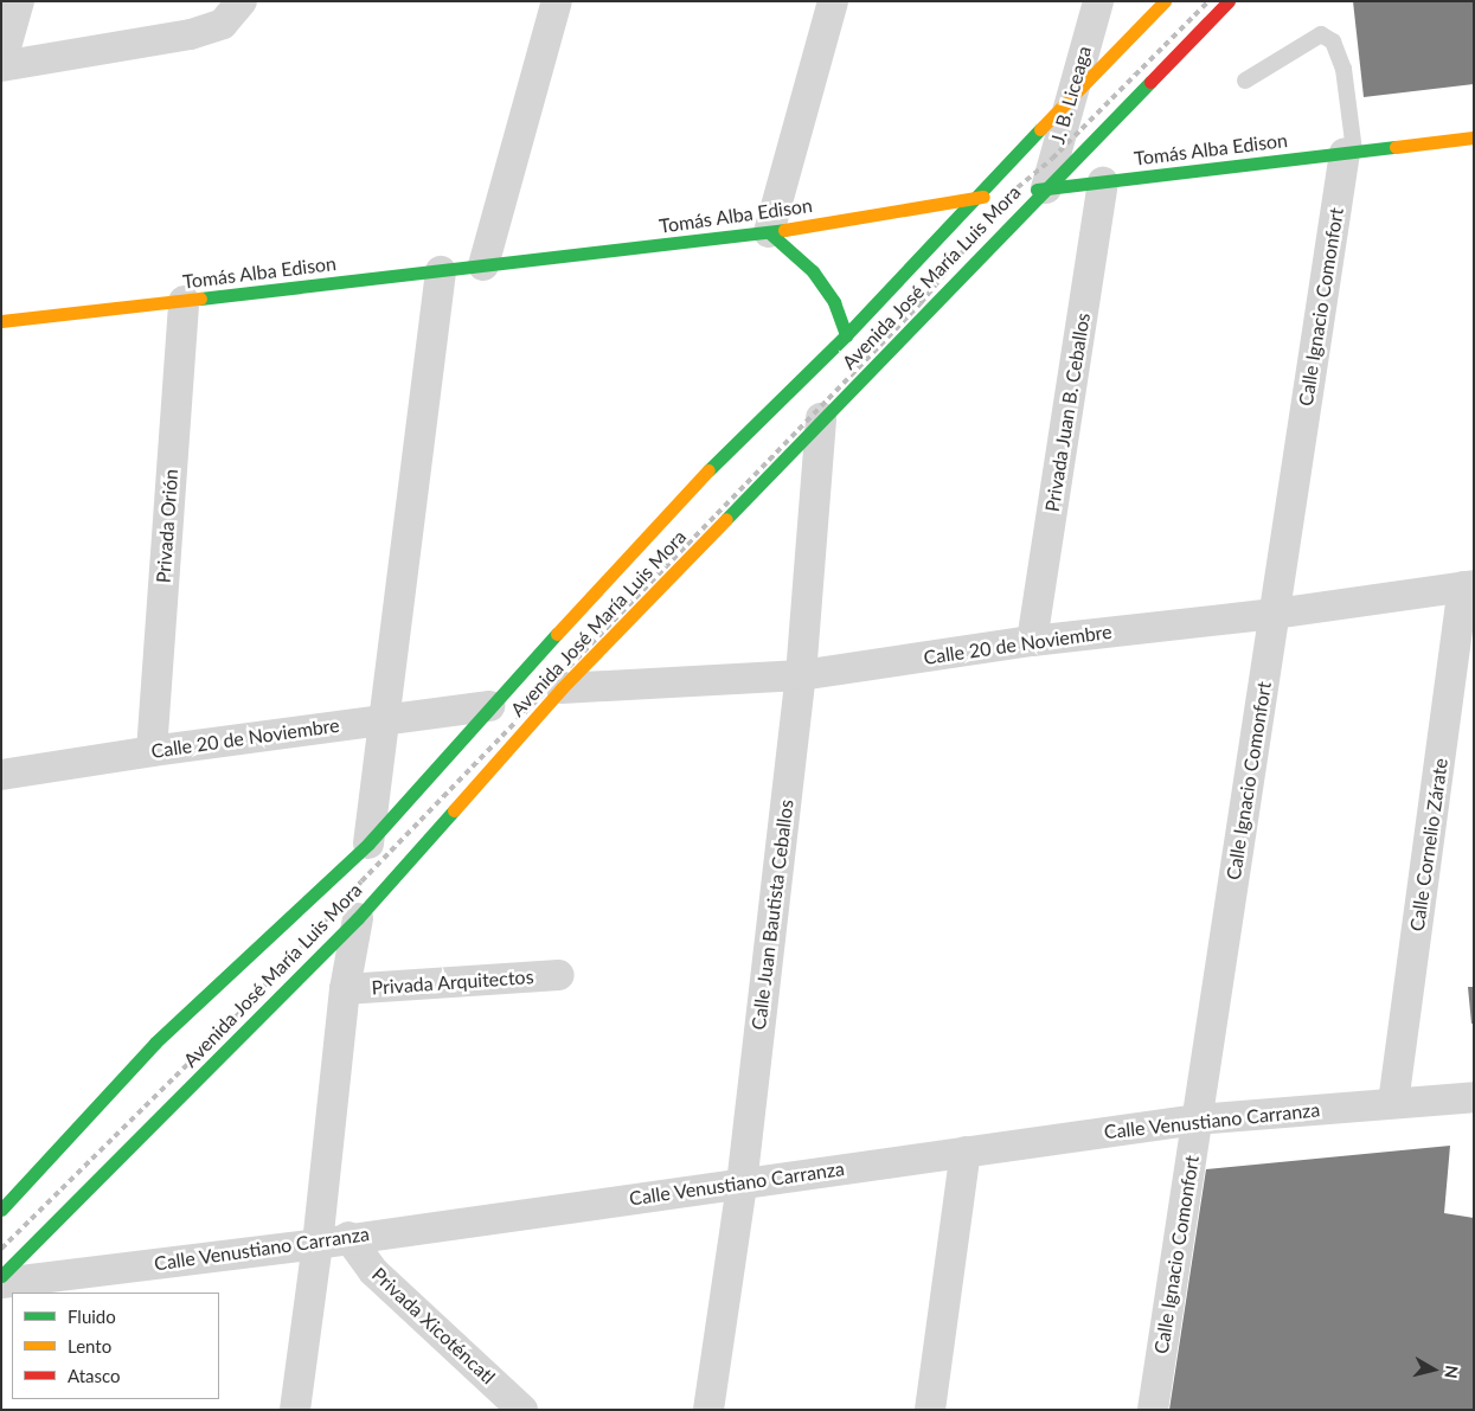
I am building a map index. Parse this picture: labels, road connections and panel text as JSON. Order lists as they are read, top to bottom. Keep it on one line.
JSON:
{"streets":{"street":["J. B. Liceaga","Tomás Alba Edison","Avenida José María Luis Mora","Calle Ignacio Comonfort","Privada Juan B. Ceballos","Privada Orión","Calle 20 de Noviembre","Calle Cornelio Zárate","Calle Juan Bautista Ceballos","Privada Arquitectos","Calle Venustiano Carranza","Privada Xicoténcatl"]},"crossings":[["J. B. Liceaga","Tomás Alba Edison"],["J. B. Liceaga","Avenida José María Luis Mora"],["Tomás Alba Edison","Avenida José María Luis Mora"],["Tomás Alba Edison","Calle Ignacio Comonfort"],["Tomás Alba Edison","Privada Juan B. Ceballos"],["Tomás Alba Edison","Privada Orión"],["Avenida José María Luis Mora","Calle 20 de Noviembre"],["Avenida José María Luis Mora","Calle Juan Bautista Ceballos"],["Calle Ignacio Comonfort","Calle 20 de Noviembre"],["Calle Ignacio Comonfort","Calle Venustiano Carranza"],["Privada Juan B. Ceballos","Calle 20 de Noviembre"],["Privada Orión","Calle 20 de Noviembre"],["Calle 20 de Noviembre","Calle Cornelio Zárate"],["Calle 20 de Noviembre","Calle Juan Bautista Ceballos"],["Calle Cornelio Zárate","Calle Venustiano Carranza"],["Calle Juan Bautista Ceballos","Calle Venustiano Carranza"],["Calle Venustiano Carranza","Privada Xicoténcatl"]],"legend":["Fluido","Lento","Atasco"],"north":"right"}
